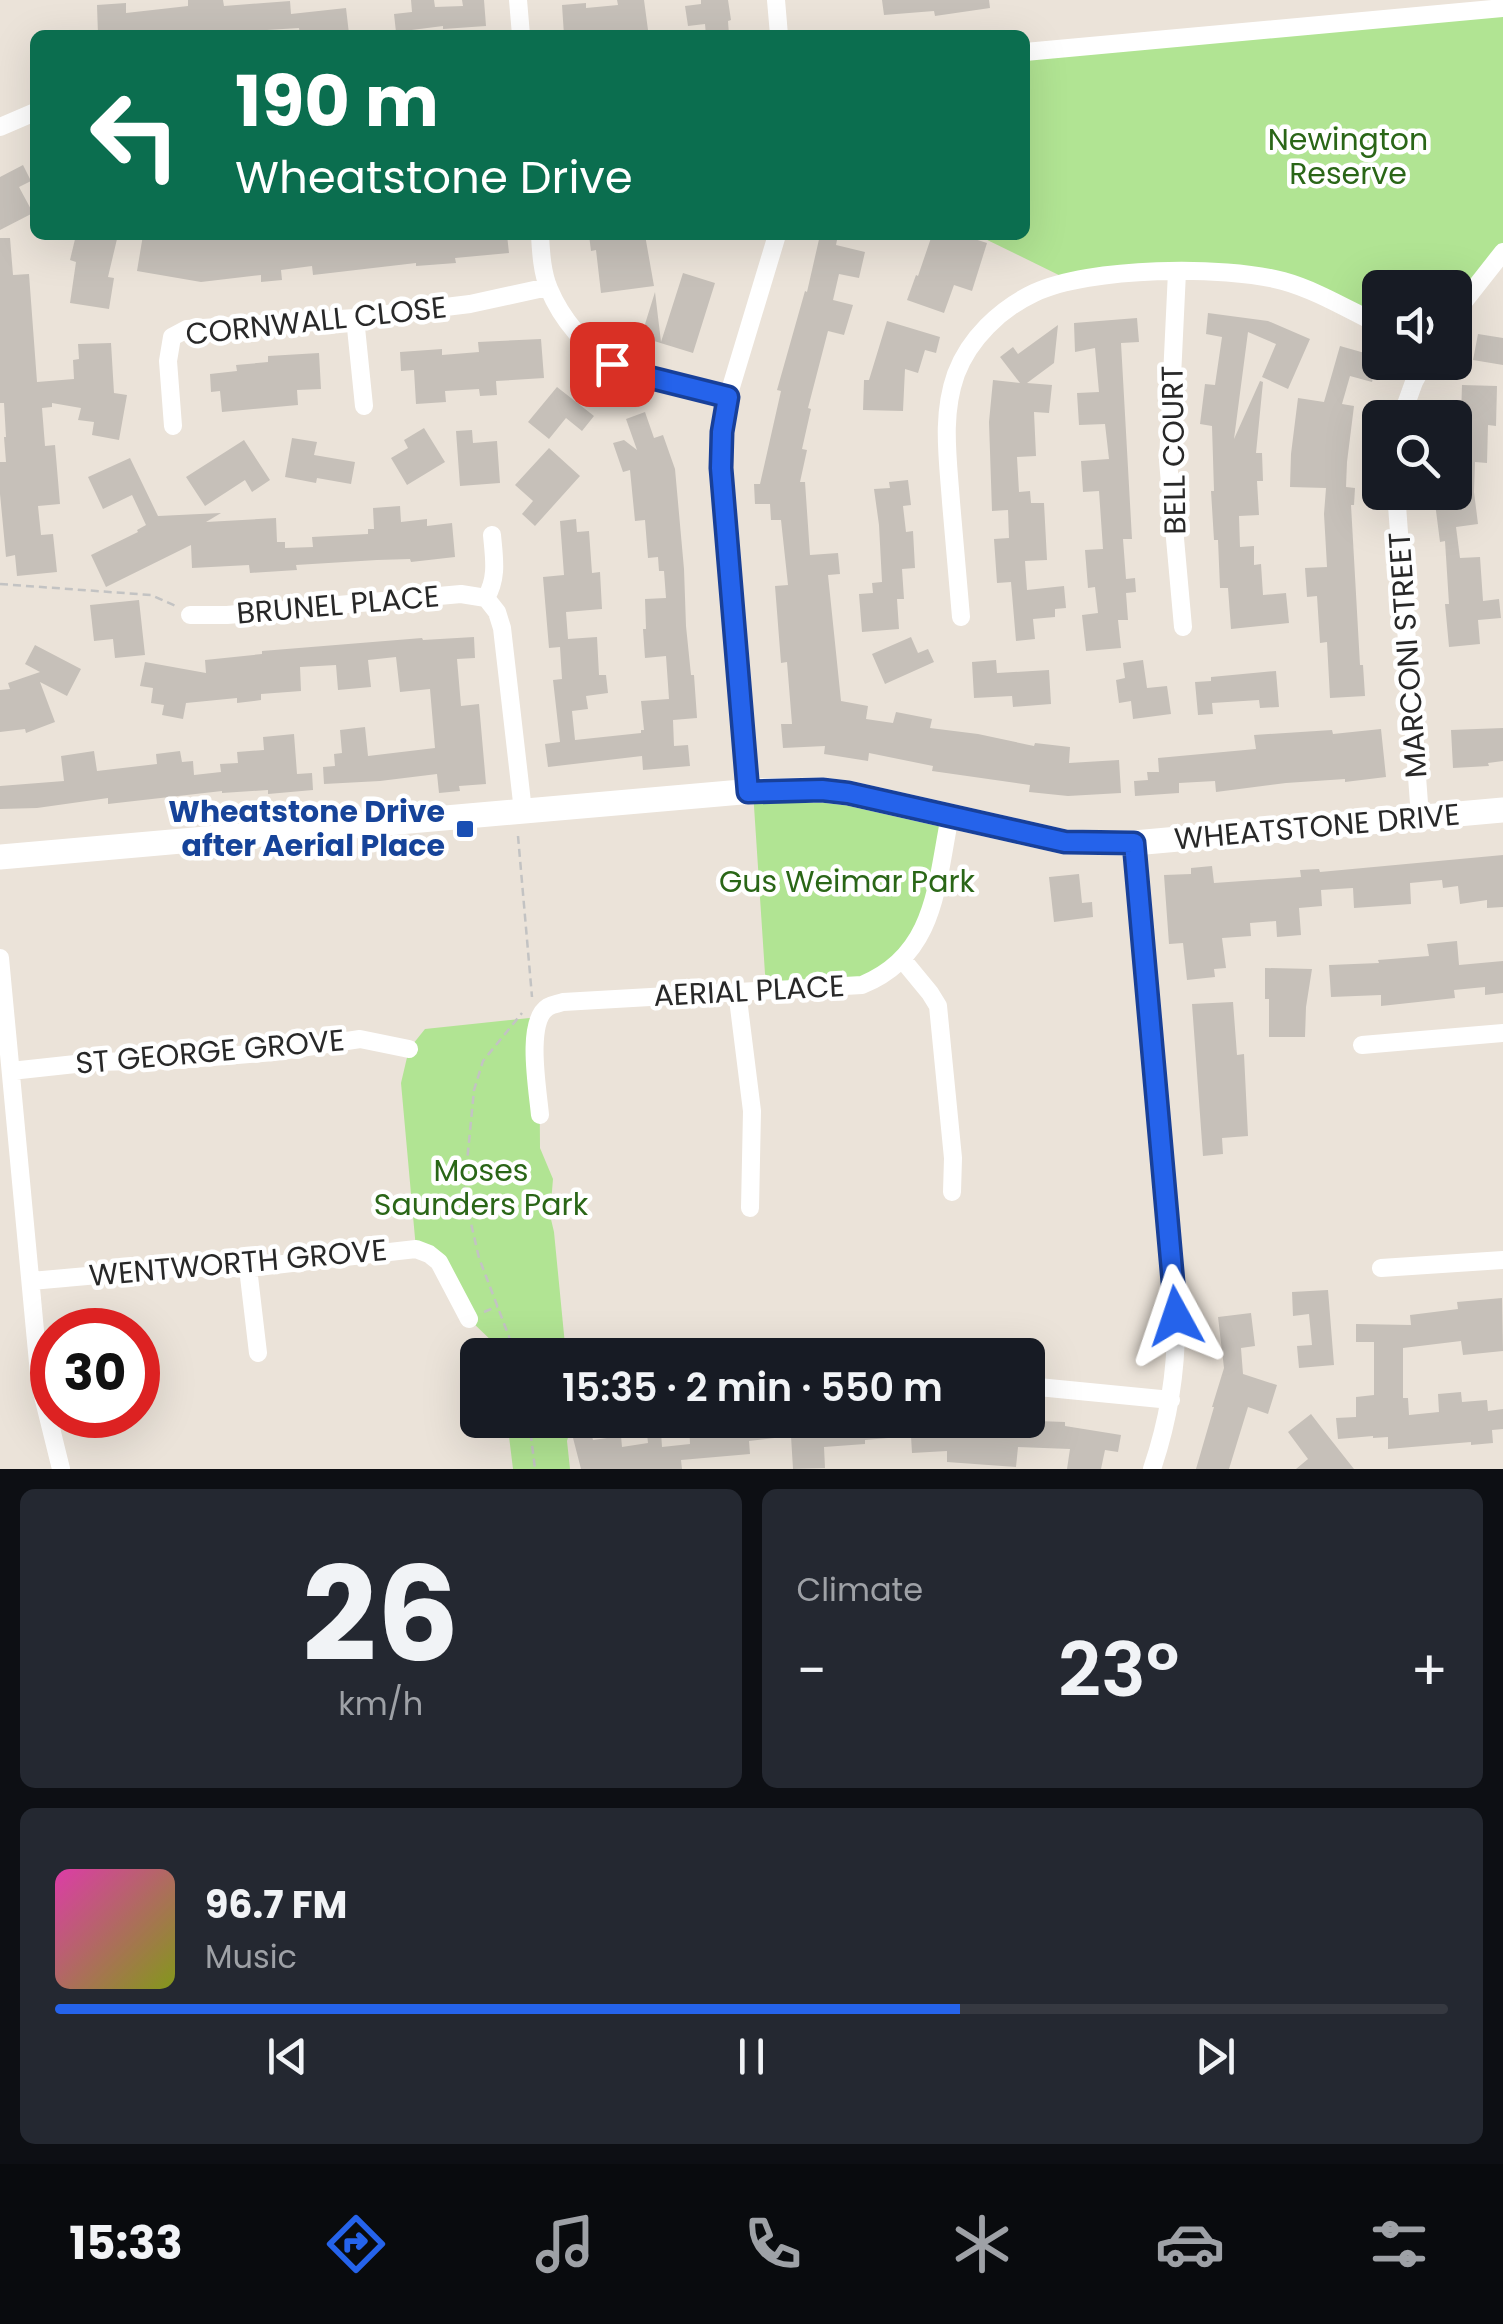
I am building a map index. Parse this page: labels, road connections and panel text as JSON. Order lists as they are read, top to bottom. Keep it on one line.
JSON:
{"streets":{"street":["CORNWALL CLOSE","BELL COURT","BRUNEL PLACE","MARCONI STREET","WHEATSTONE DRIVE","AERIAL PLACE","ST GEORGE GROVE","WENTWORTH GROVE"]},"crossings":[["MARCONI STREET","WHEATSTONE DRIVE"],["WHEATSTONE DRIVE","AERIAL PLACE"]],"parks":["Newington Reserve","Gus Weimar Park","Moses Saunders Park"],"places":{"transit":["Wheatstone Drive after Aerial Place"]},"page":{"turn":["190 m","Wheatstone Drive"],"limit":"30","trip":"15:35 · 2 min · 550 m","tile":[["26","km/h"],"Climate"],"heat":["−","23°","+"],"song":["96.7 FM","Music"],"tabs":"15:33"}}
